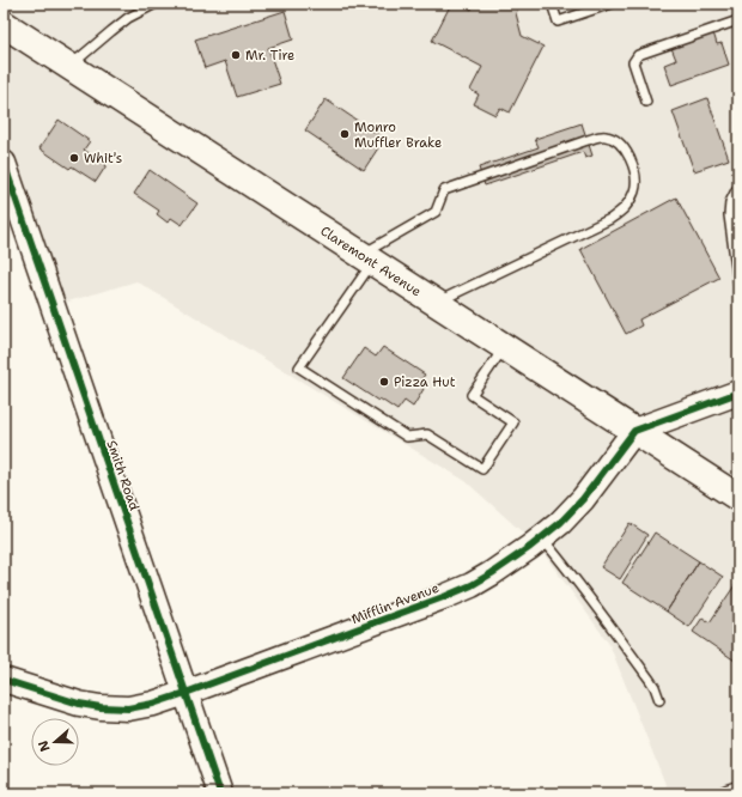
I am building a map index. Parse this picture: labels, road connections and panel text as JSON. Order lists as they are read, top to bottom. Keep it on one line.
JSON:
{"streets":{"main road":["Claremont Avenue"],"street":["Smith Road","Mifflin Avenue"]},"crossings":[["Claremont Avenue","Mifflin Avenue"],["Smith Road","Mifflin Avenue"]],"places":["Mr. Tire","Monro Muffler Brake","Whit's","Pizza Hut"],"north":"left"}
